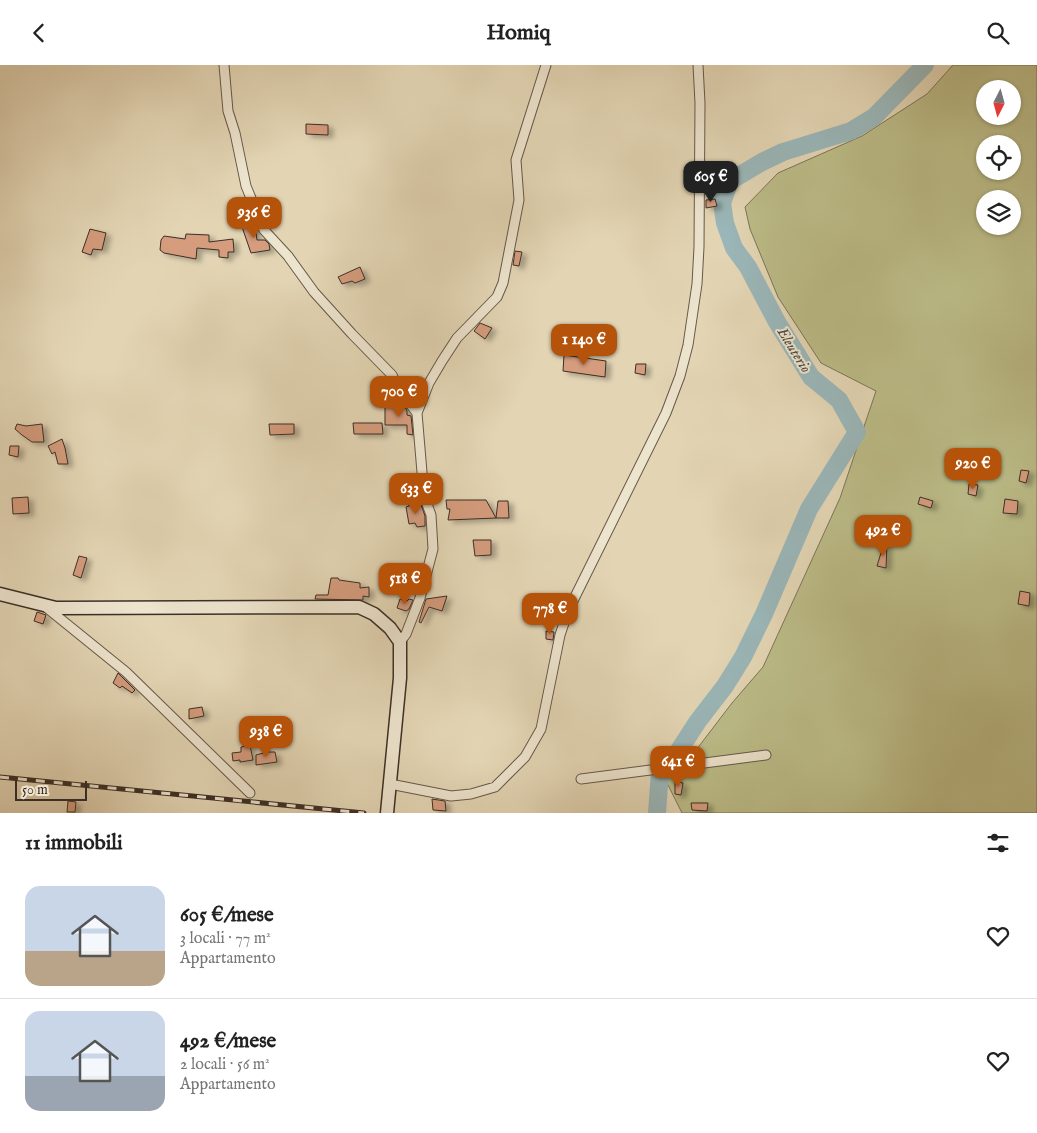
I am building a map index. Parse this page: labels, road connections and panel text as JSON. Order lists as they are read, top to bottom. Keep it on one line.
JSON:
{"water":["Eleuterio"],"scale_bar":"50 m","north":"bottom","page":{"header":"Homiq","price":["605 €","936 €","1 140 €","700 €","920 €","633 €","492 €","518 €","778 €","938 €","641 €"],"scale":"50 m","heading":"11 immobili","list":[{"name":"605 €/mese","note":"3 locali · 77 m² · Appartamento"},{"name":"492 €/mese","note":"2 locali · 56 m² · Appartamento"}]}}
